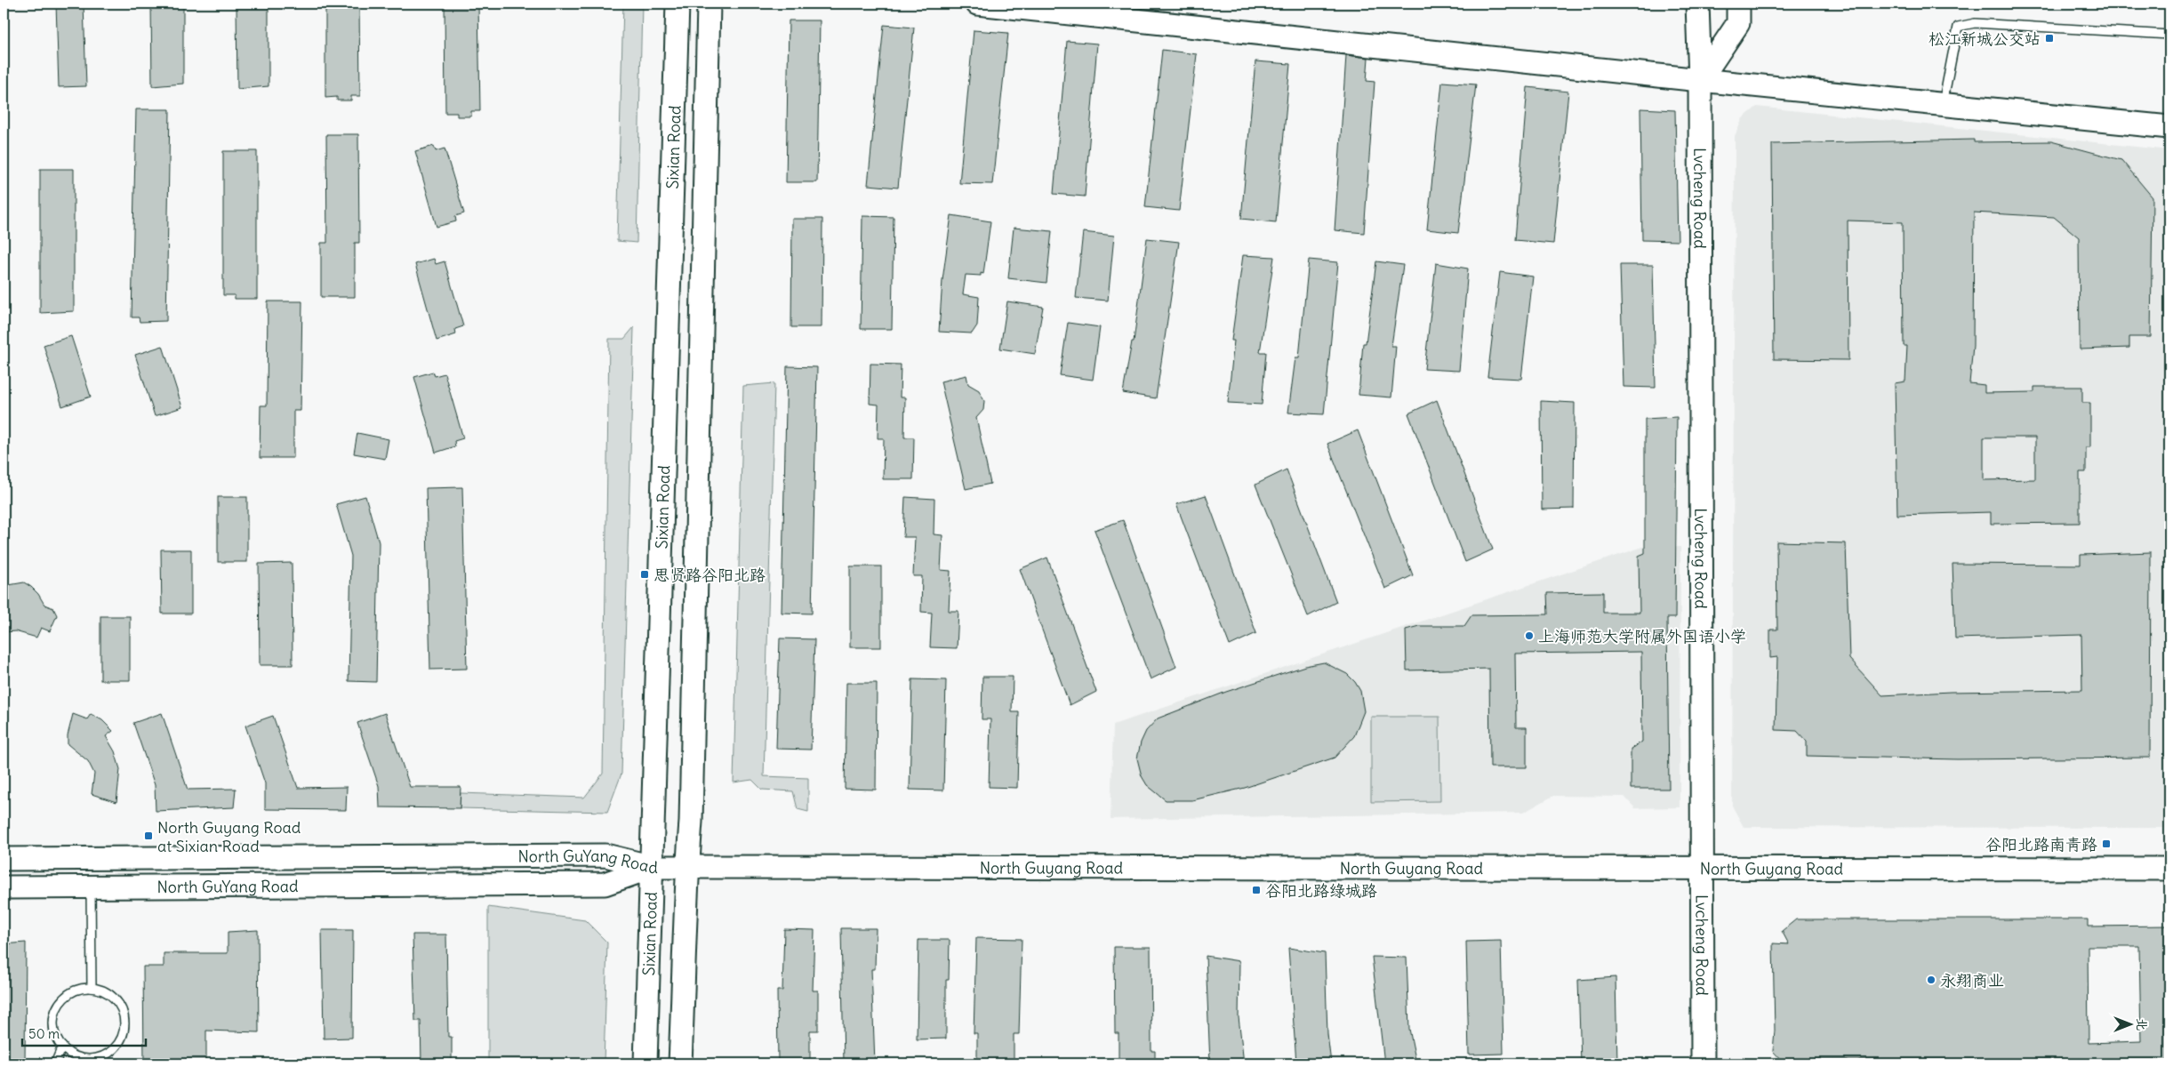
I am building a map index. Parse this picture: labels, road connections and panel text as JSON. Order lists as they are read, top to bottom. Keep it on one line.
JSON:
{"streets":{"main road":["Sixian Road","Lvcheng Road","North GuYang Road","North Guyang Road"]},"crossings":[["Sixian Road","North GuYang Road"],["Sixian Road","North Guyang Road"],["Lvcheng Road","North Guyang Road"],["North GuYang Road","North Guyang Road"]],"places":{"transit":["松江新城公交站","思贤路谷阳北路","North Guyang Road at Sixian Road","谷阳北路南青路","谷阳北路绿城路"],"other":["上海师范大学附属外国语小学","永翔商业"]},"scale_bar":"50 m","north":"right"}
